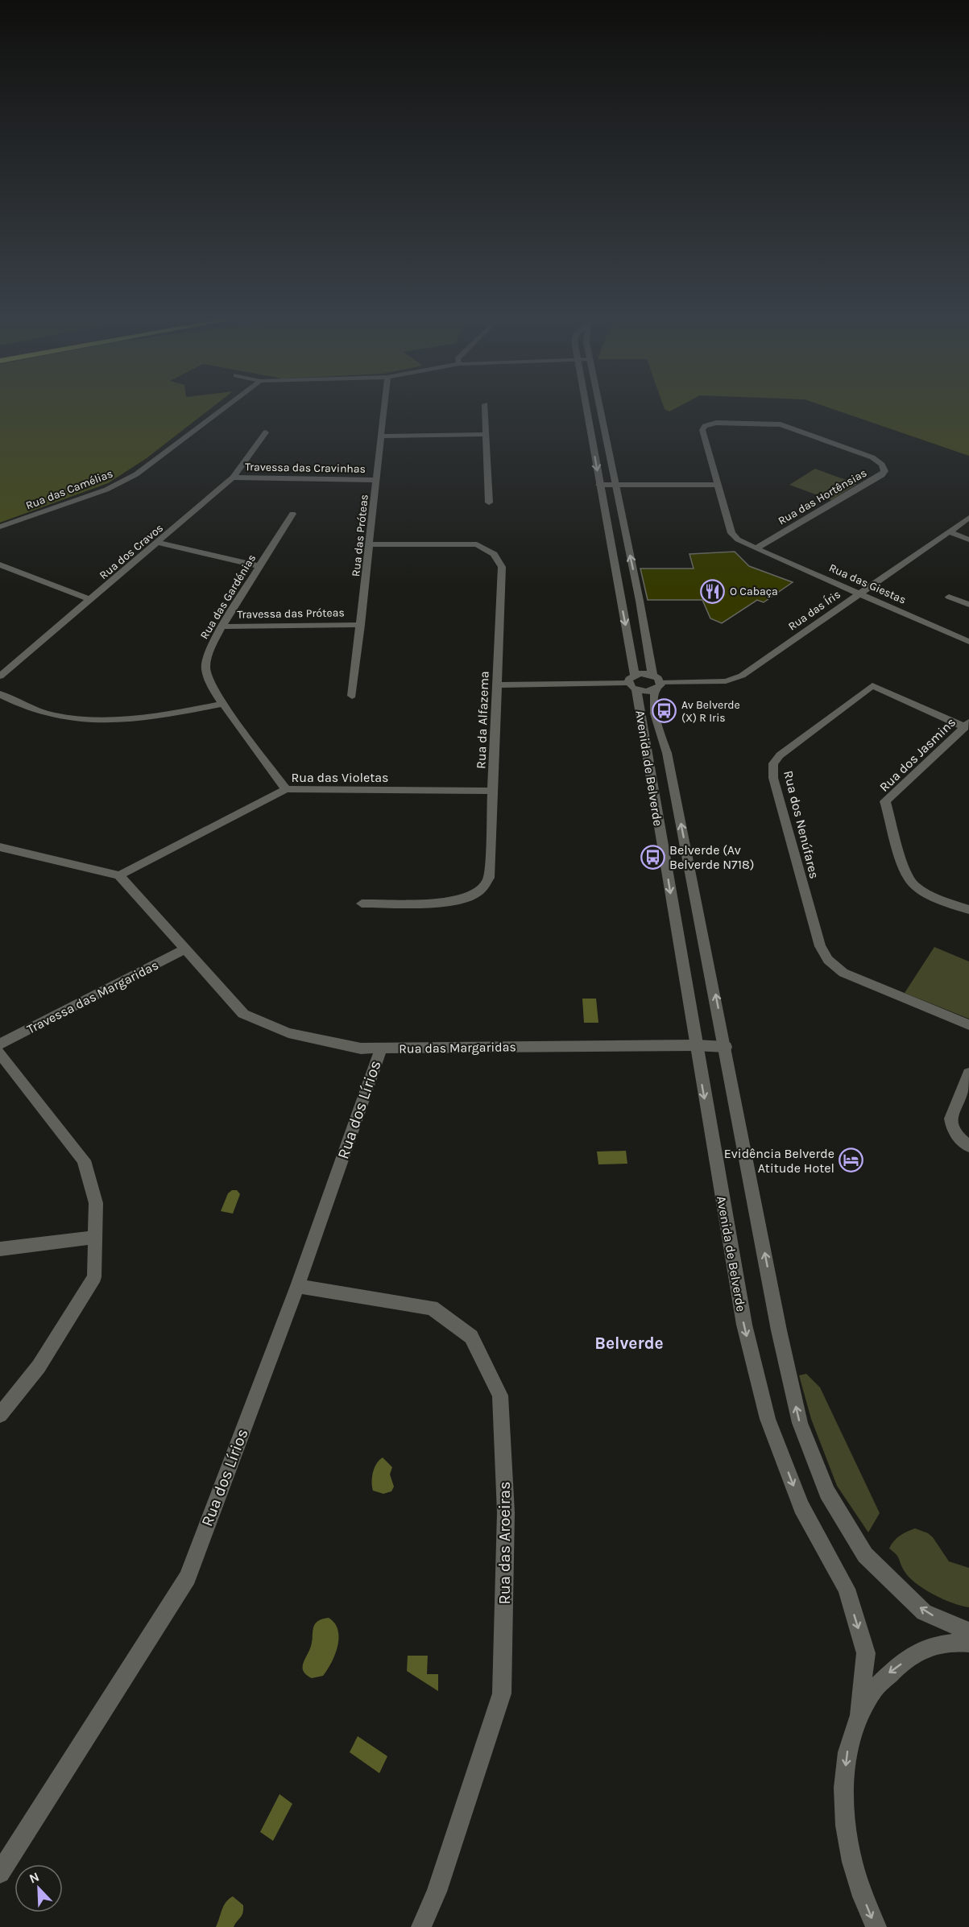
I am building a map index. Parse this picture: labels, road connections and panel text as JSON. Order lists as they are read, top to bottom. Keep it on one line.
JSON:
{"streets":{"street":["Travessa das Cravinhas","Rua das Camélias","Rua das Hortênsias","Rua das Próteas","Rua dos Cravos","Rua das Giestas","Rua das Gardénias","Rua das Íris","Travessa das Próteas","Rua da Alfazema","Rua dos Jasmins","Avenida de Belverde","Rua das Violetas","Rua dos Nenúfares","Travessa das Margaridas","Rua das Margaridas","Rua dos Lírios","Rua das Aroeiras"]},"crossings":[["Travessa das Cravinhas","Rua das Próteas"],["Travessa das Cravinhas","Rua dos Cravos"],["Rua das Hortênsias","Rua das Giestas"],["Rua das Próteas","Travessa das Próteas"],["Rua das Próteas","Rua da Alfazema"],["Rua das Giestas","Rua das Íris"],["Rua das Gardénias","Travessa das Próteas"],["Rua das Gardénias","Rua das Violetas"],["Rua das Íris","Rua da Alfazema"],["Rua das Íris","Avenida de Belverde"],["Rua da Alfazema","Rua das Violetas"],["Rua dos Jasmins","Rua dos Nenúfares"],["Avenida de Belverde","Rua das Margaridas"],["Rua das Violetas","Rua das Margaridas"],["Travessa das Margaridas","Rua das Margaridas"],["Rua das Margaridas","Rua dos Lírios"],["Rua dos Lírios","Rua das Aroeiras"]],"districts":["Belverde"],"places":{"restaurant":["O Cabaça"],"bus stop":["Av Belverde (X) R Iris","Belverde (Av Belverde N718)"],"hotel":["Evidência Belverde Atitude Hotel"]},"north":"top left"}
